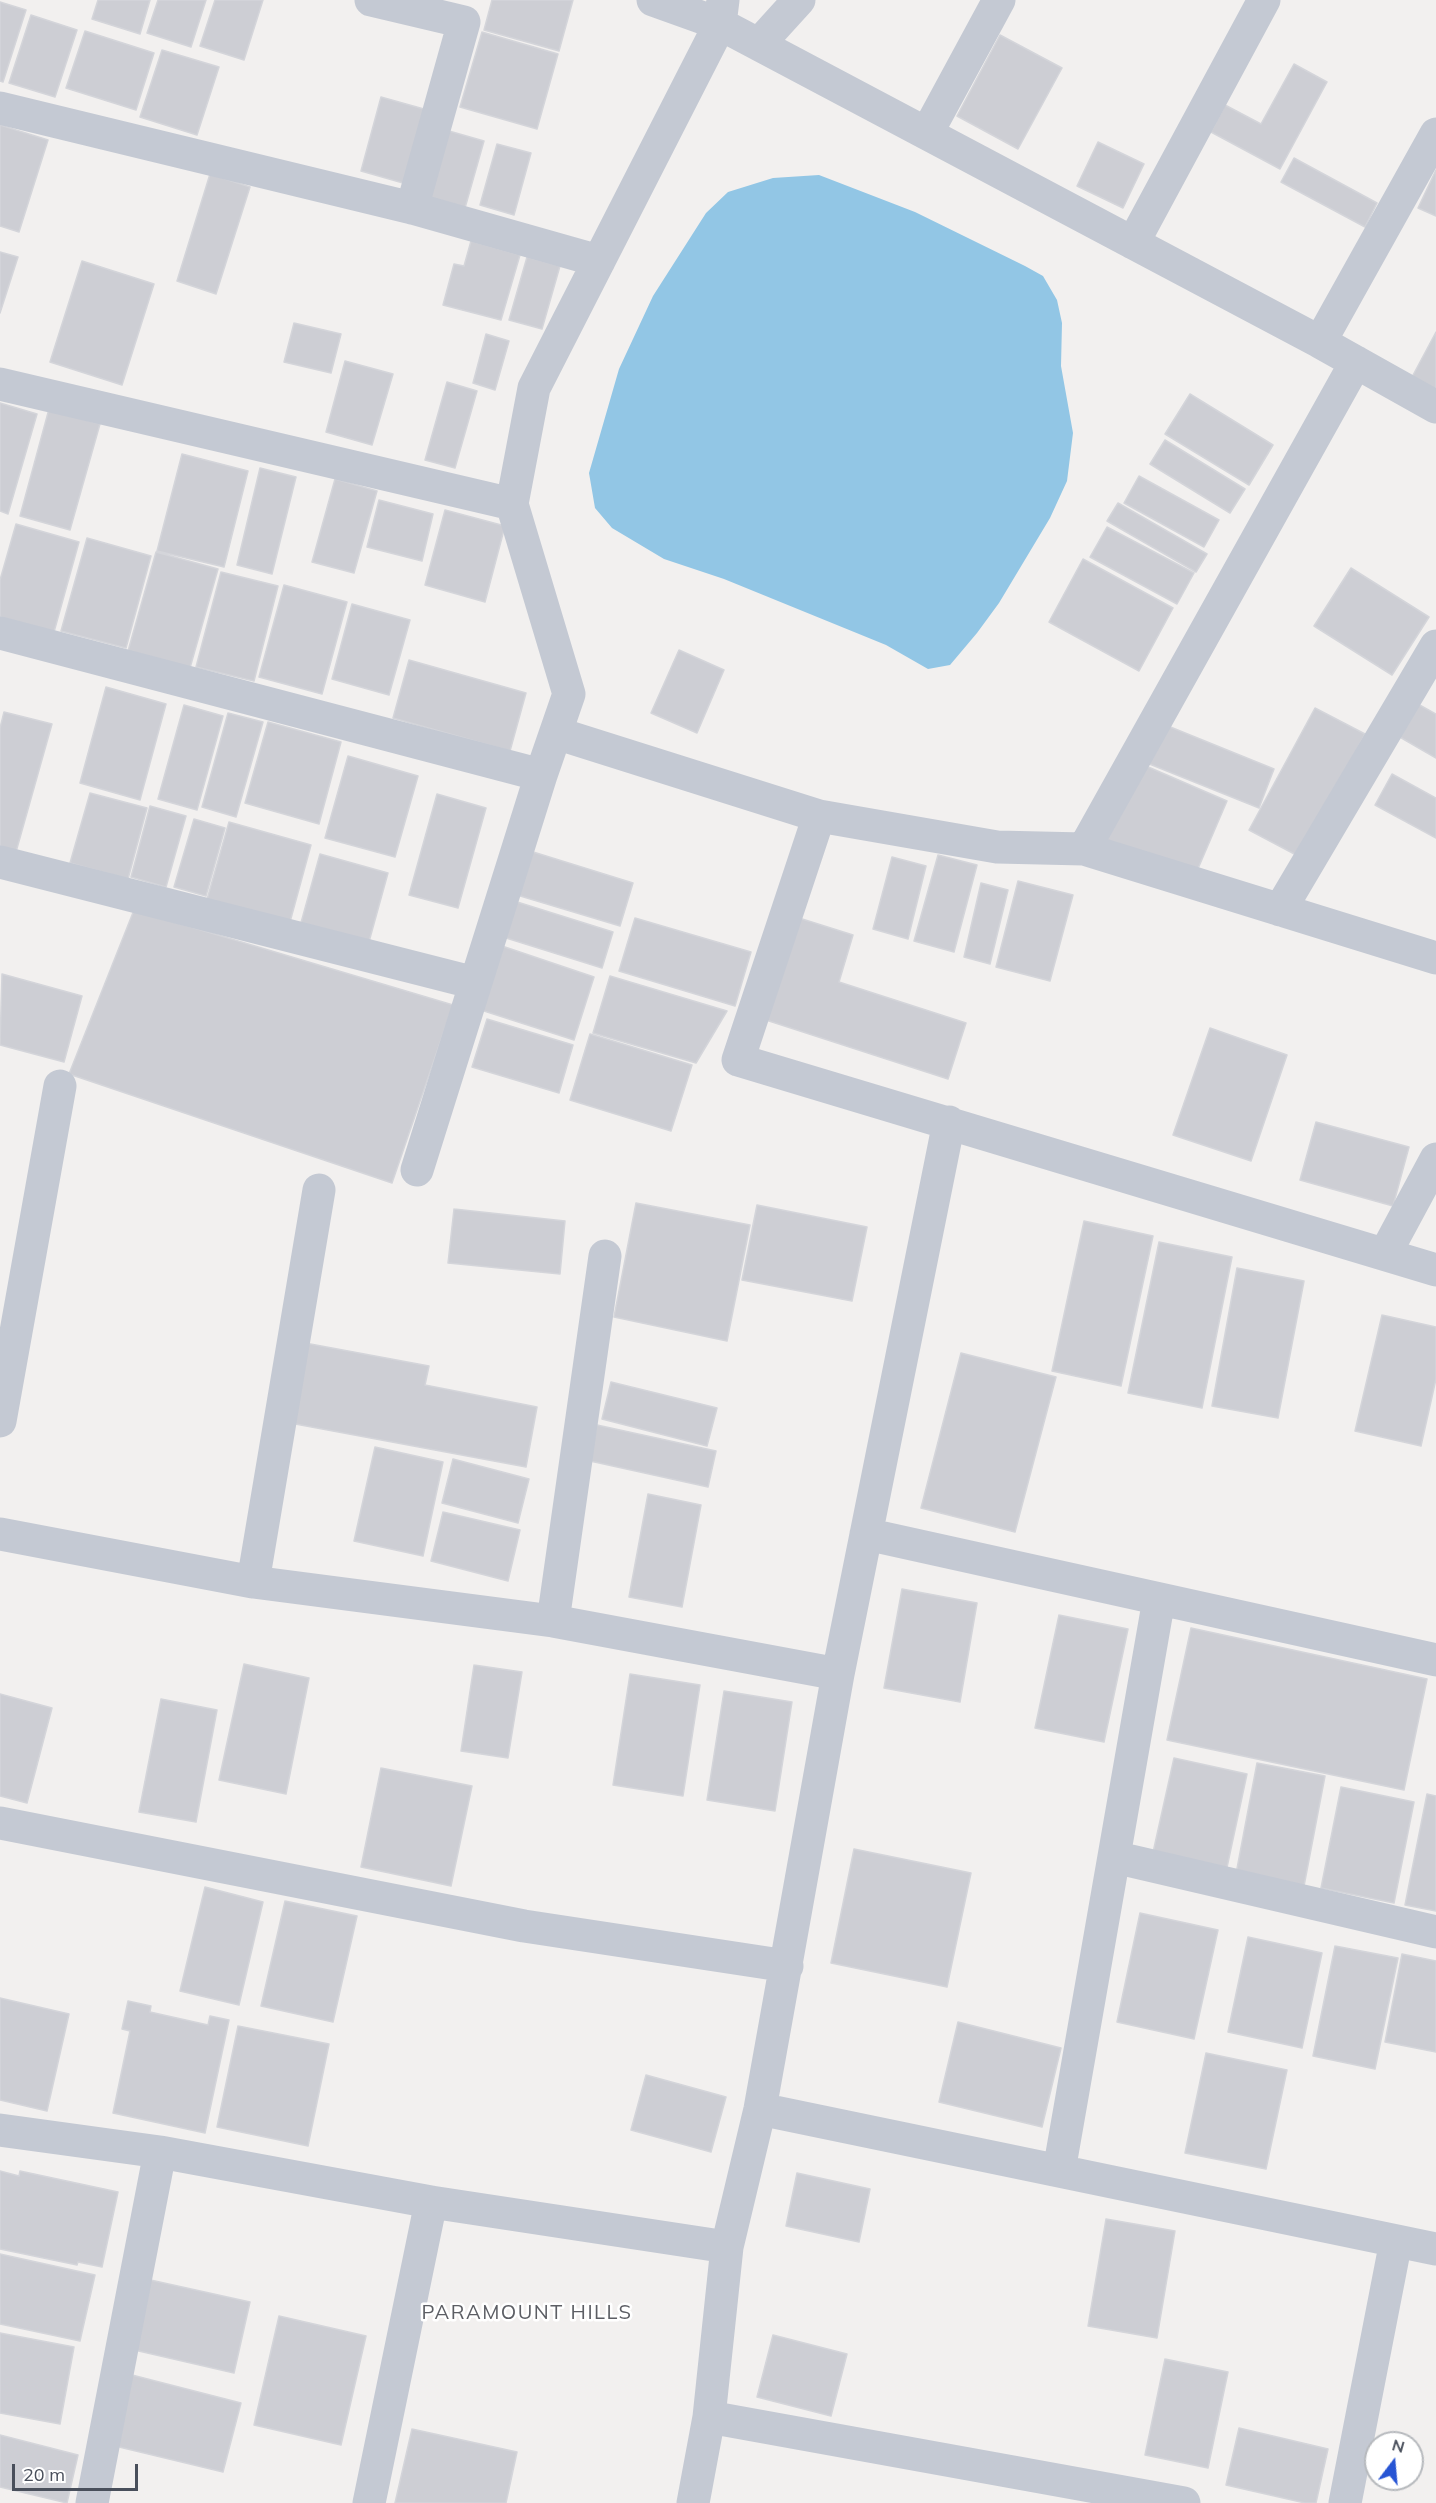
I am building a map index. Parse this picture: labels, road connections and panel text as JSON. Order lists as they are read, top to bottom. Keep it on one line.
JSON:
{"districts":["PARAMOUNT HILLS"],"scale_bar":"20 m","north":"top"}
